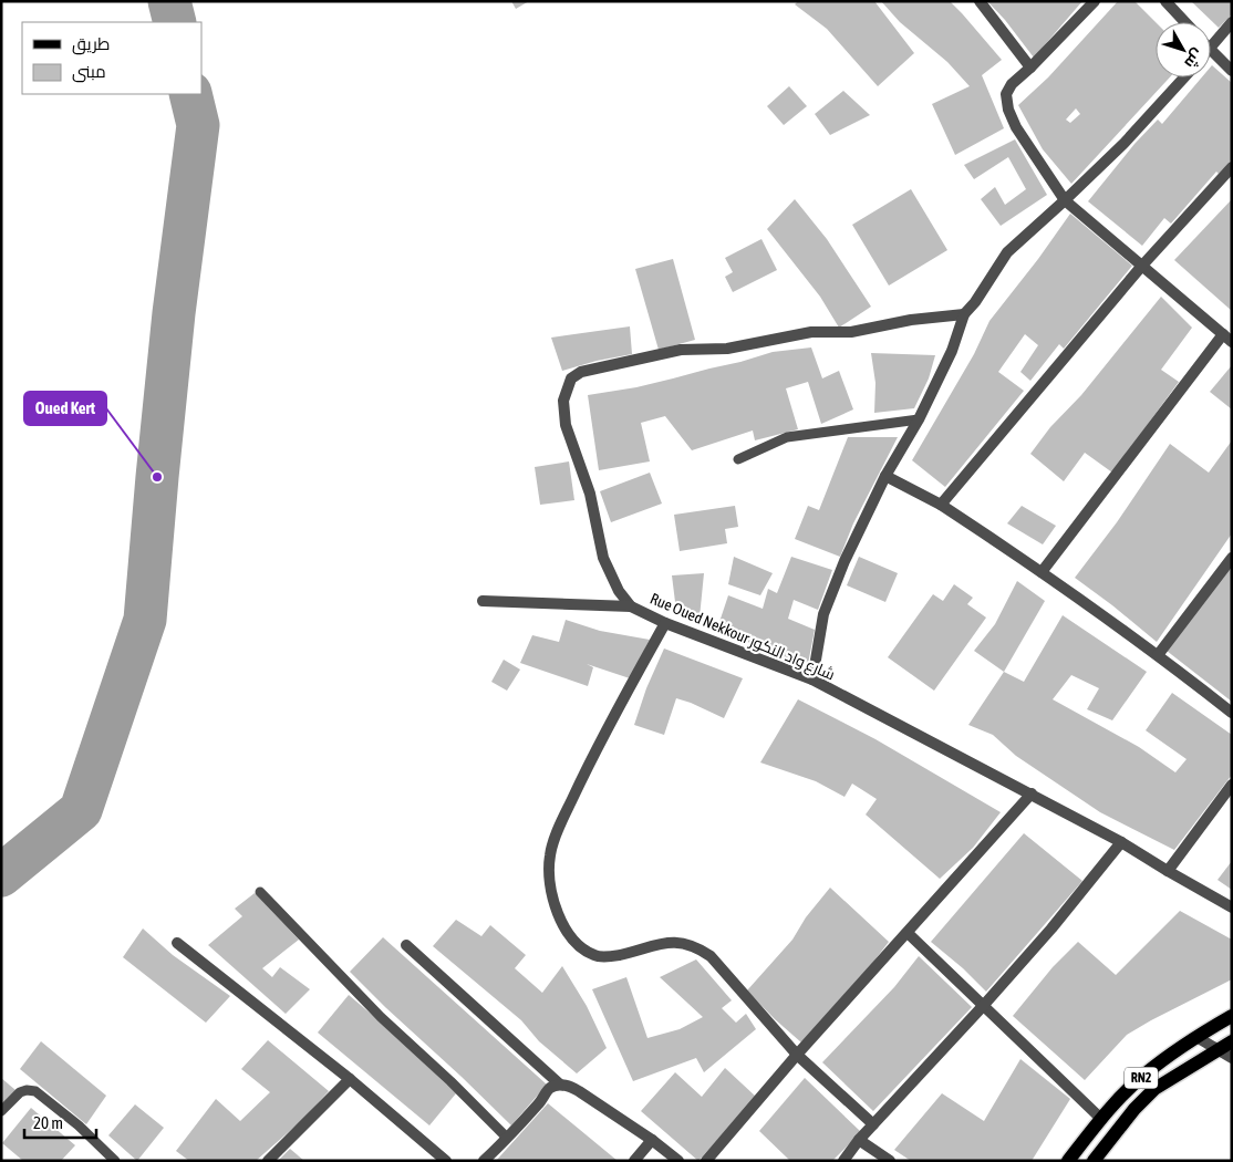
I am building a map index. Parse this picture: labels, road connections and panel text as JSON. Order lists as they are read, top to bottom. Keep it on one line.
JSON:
{"streets":{"main road":["RN2"],"street":["Rue Oued Nekkour شارع واد النکور"]},"places":["Oued Kert"],"legend":["طريق","مبنى"],"scale_bar":"20 m","north":"bottom right"}
